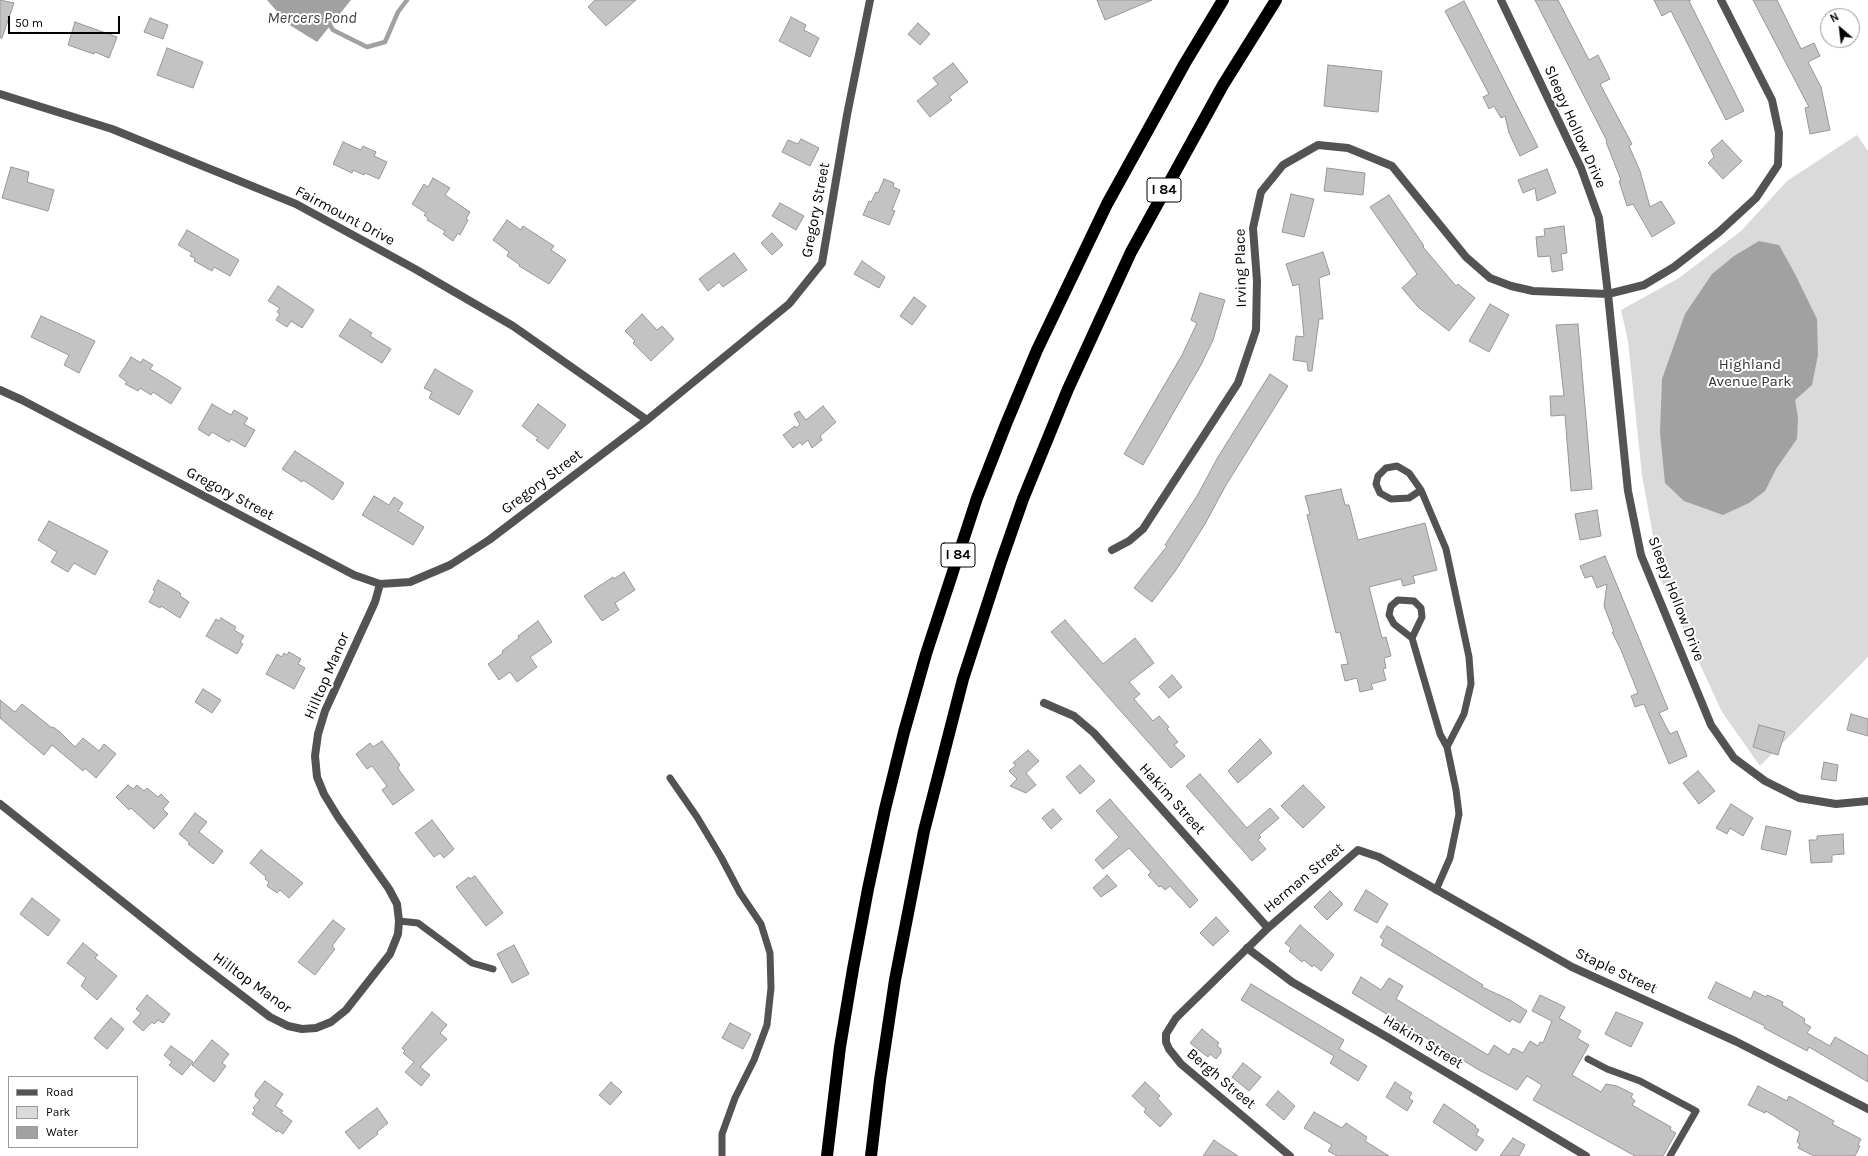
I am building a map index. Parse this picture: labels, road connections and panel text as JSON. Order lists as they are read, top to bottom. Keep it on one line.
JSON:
{"streets":{"highway":["I 84"],"street":["Sleepy Hollow Drive","Gregory Street","Fairmount Drive","Irving Place","Hilltop Manor","Hakim Street","Herman Street","Staple Street","Bergh Street"]},"crossings":[["Sleepy Hollow Drive","Irving Place"],["Gregory Street","Fairmount Drive"],["Gregory Street","Hilltop Manor"],["Hakim Street","Herman Street"],["Hakim Street","Bergh Street"],["Herman Street","Staple Street"],["Herman Street","Bergh Street"]],"water":["Mercers Pond"],"parks":["Highland Avenue Park"],"legend":["Road","Park","Water"],"scale_bar":"50 m","north":"top left"}
